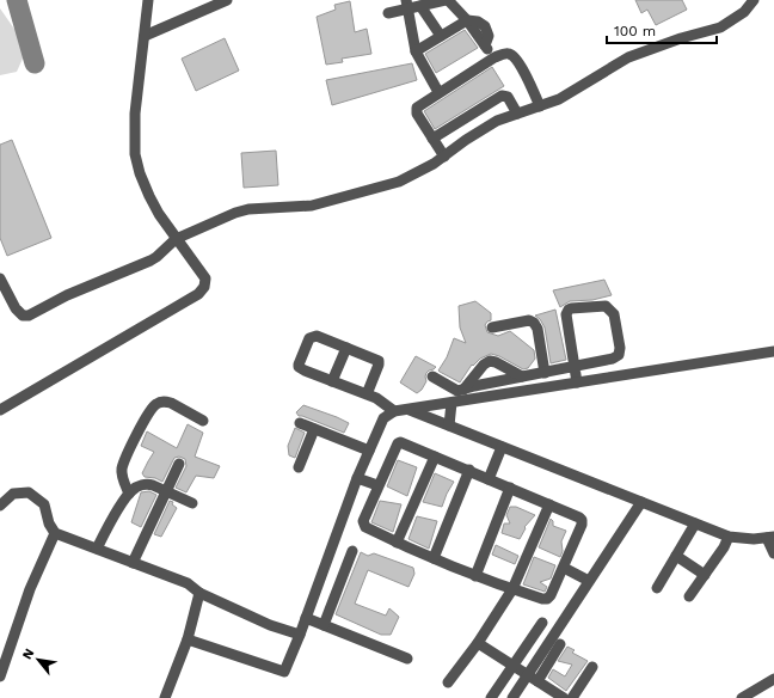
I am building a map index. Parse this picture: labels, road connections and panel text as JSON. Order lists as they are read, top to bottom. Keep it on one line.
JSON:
{"scale_bar":"100 m","north":"top left"}
